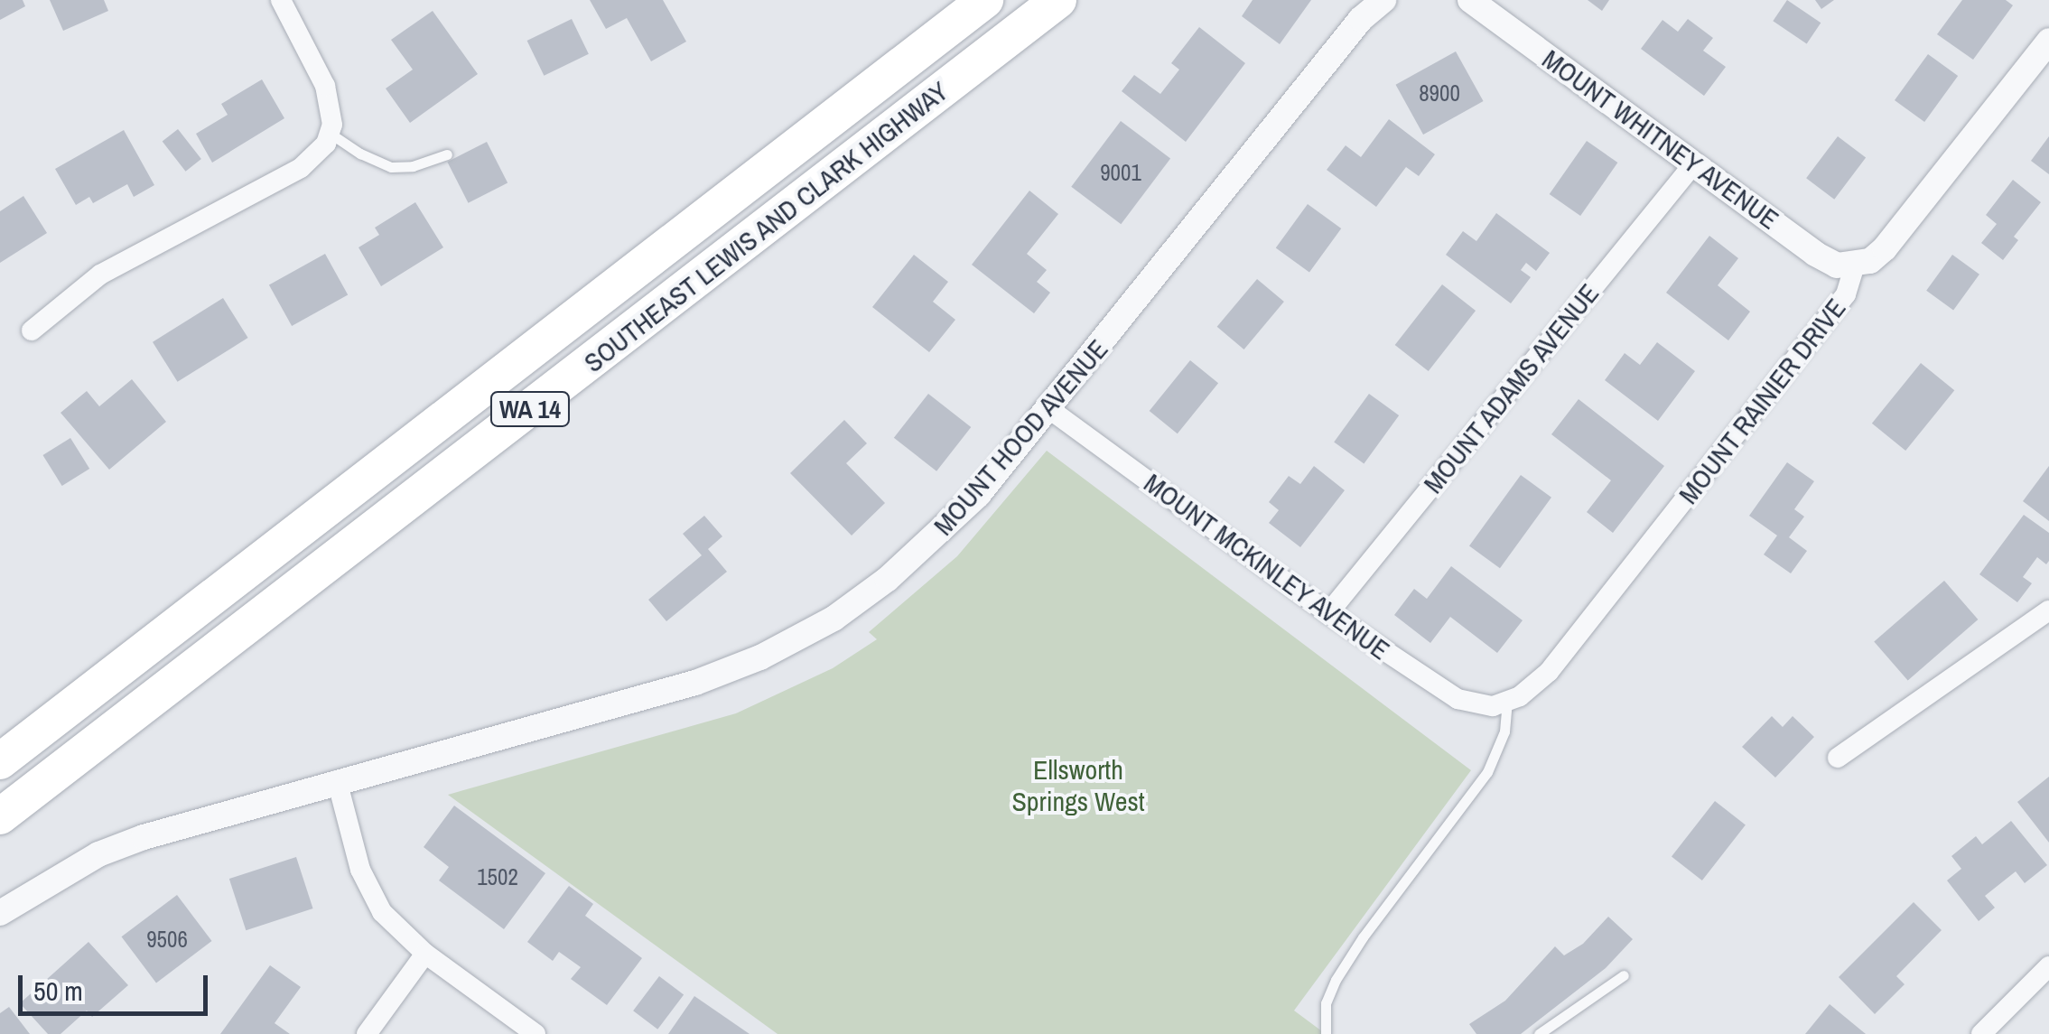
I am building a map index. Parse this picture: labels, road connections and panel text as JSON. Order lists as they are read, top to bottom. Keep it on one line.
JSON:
{"streets":{"highway":["SOUTHEAST LEWIS AND CLARK HIGHWAY","WA 14"],"street":["MOUNT WHITNEY AVENUE","MOUNT ADAMS AVENUE","MOUNT RAINIER DRIVE","MOUNT HOOD AVENUE","MOUNT MCKINLEY AVENUE"]},"crossings":[["MOUNT WHITNEY AVENUE","MOUNT ADAMS AVENUE"],["MOUNT WHITNEY AVENUE","MOUNT RAINIER DRIVE"],["MOUNT ADAMS AVENUE","MOUNT MCKINLEY AVENUE"],["MOUNT RAINIER DRIVE","MOUNT MCKINLEY AVENUE"],["MOUNT HOOD AVENUE","MOUNT MCKINLEY AVENUE"]],"parks":["Ellsworth Springs West"],"house_numbers":["8900","9001","1502","9506"],"scale_bar":"50 m"}
